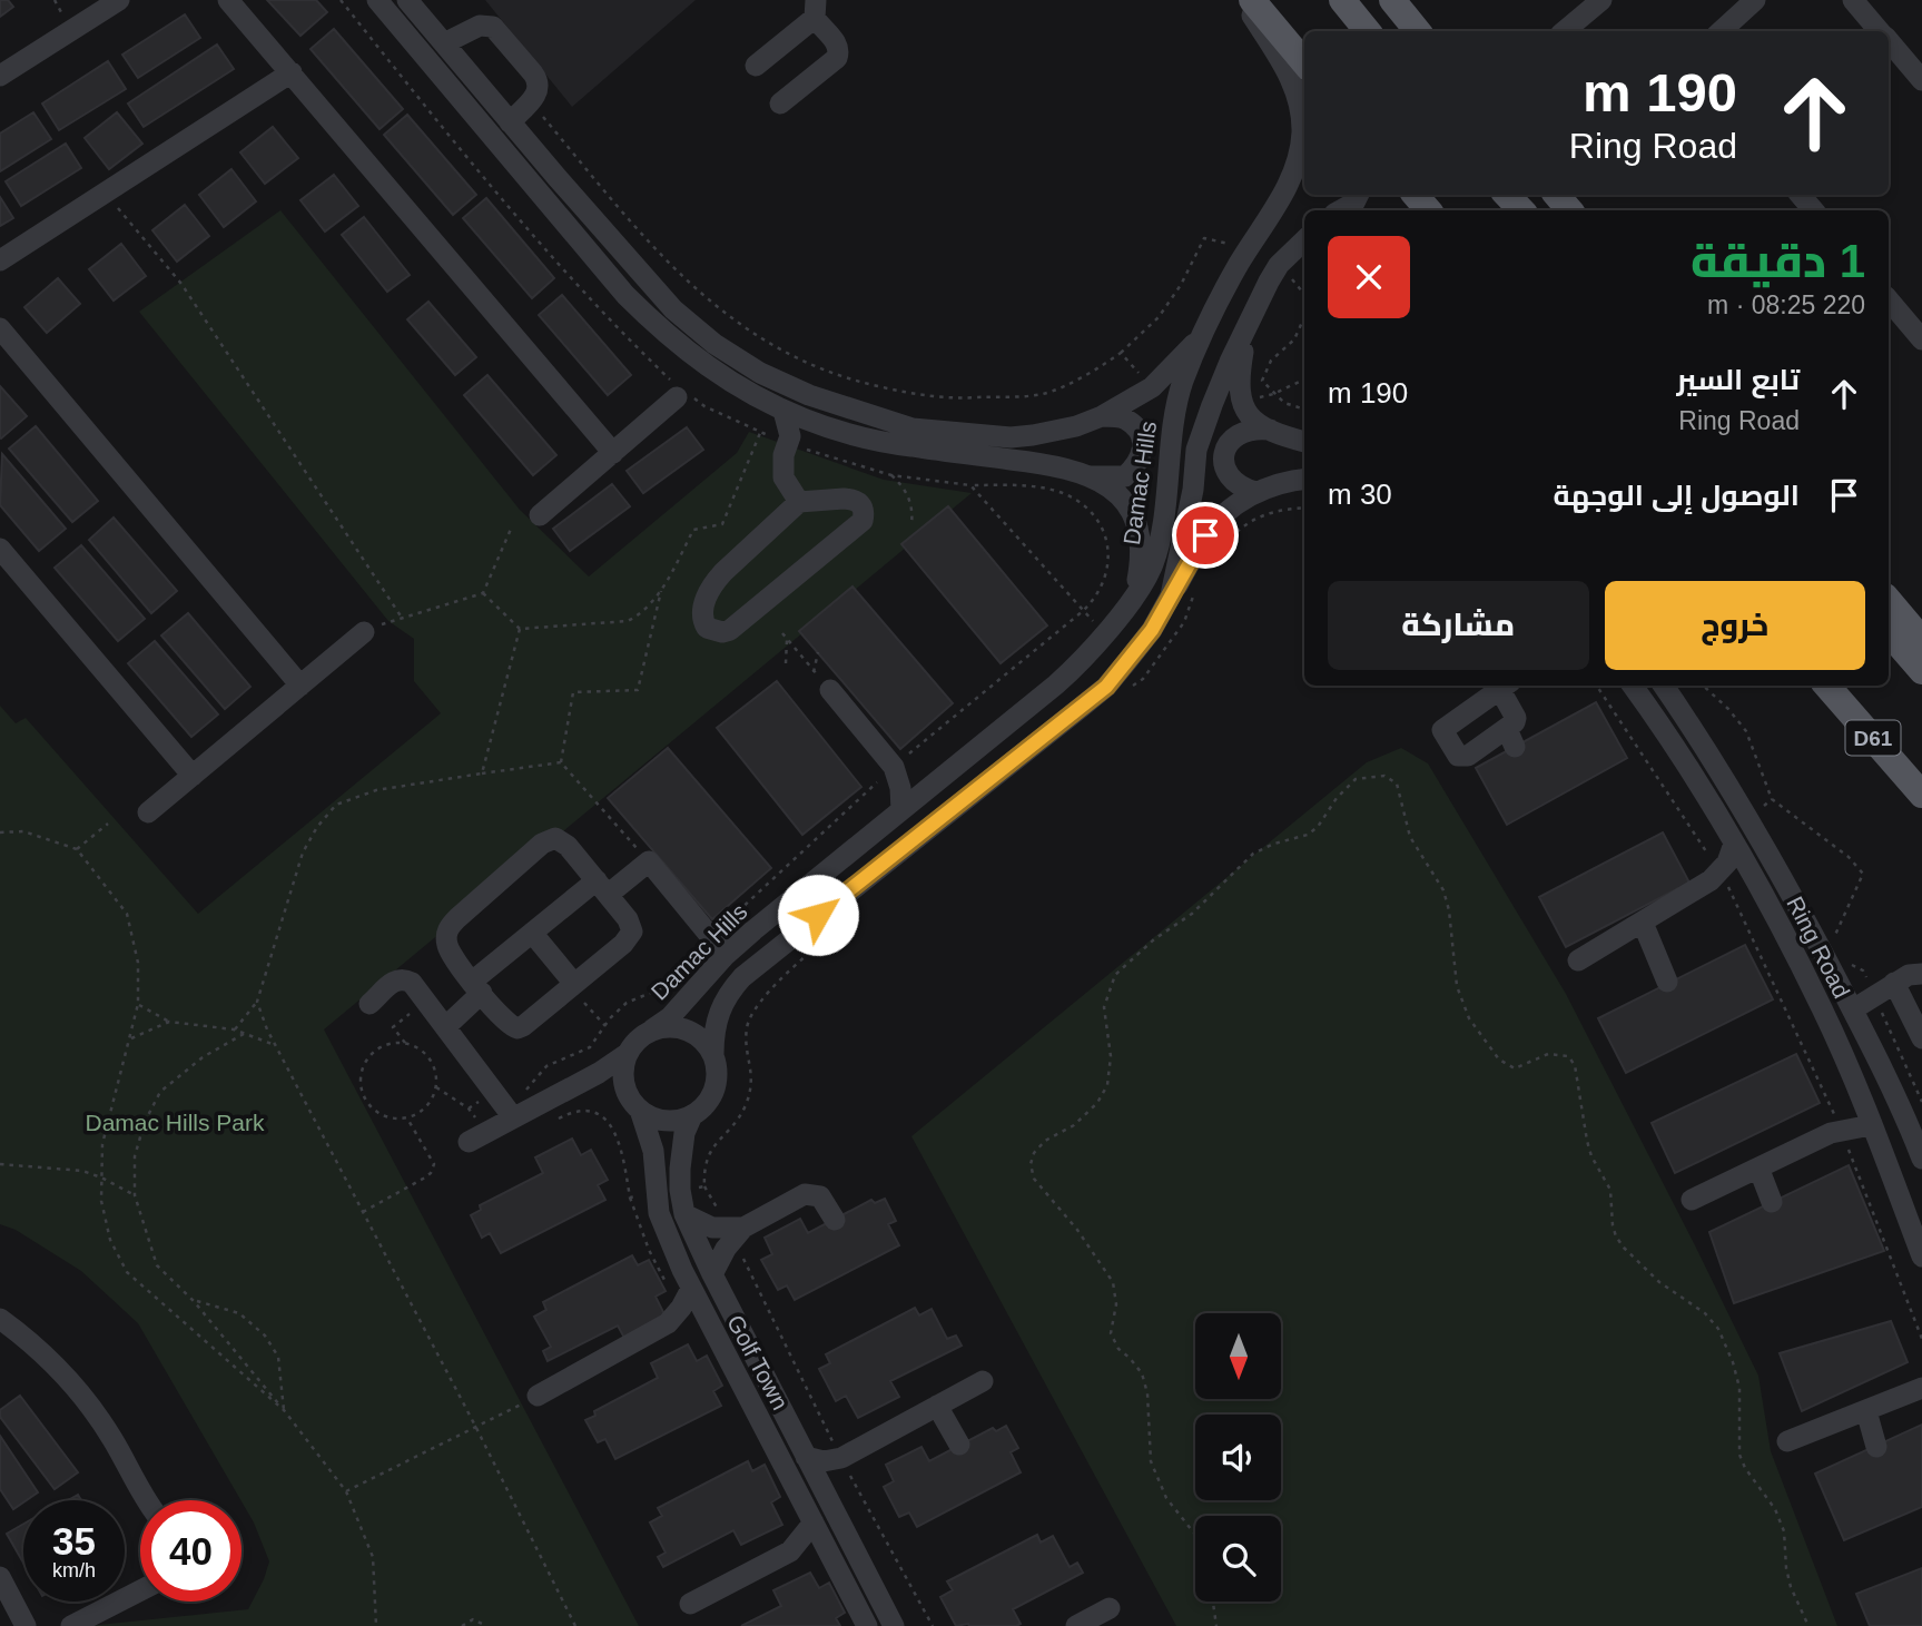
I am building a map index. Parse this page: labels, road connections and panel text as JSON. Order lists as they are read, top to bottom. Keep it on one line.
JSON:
{"streets":{"main road":["D61"],"street":["Damac Hills","Ring Road","Golf Town"]},"crossings":[["Damac Hills","Golf Town"]],"parks":["Damac Hills Park"],"north":"bottom","page":{"turn":["190 m","Ring Road"],"heading":["1 دقيقة","220 m · 08:25"],"list":[{"name":"تابع السير","note":"Ring Road","value":"190 m"},{"name":"الوصول إلى الوجهة","value":"30 m"}],"buttons":["خروج","مشاركة"],"speed":"35 km/h","limit":"40"}}
